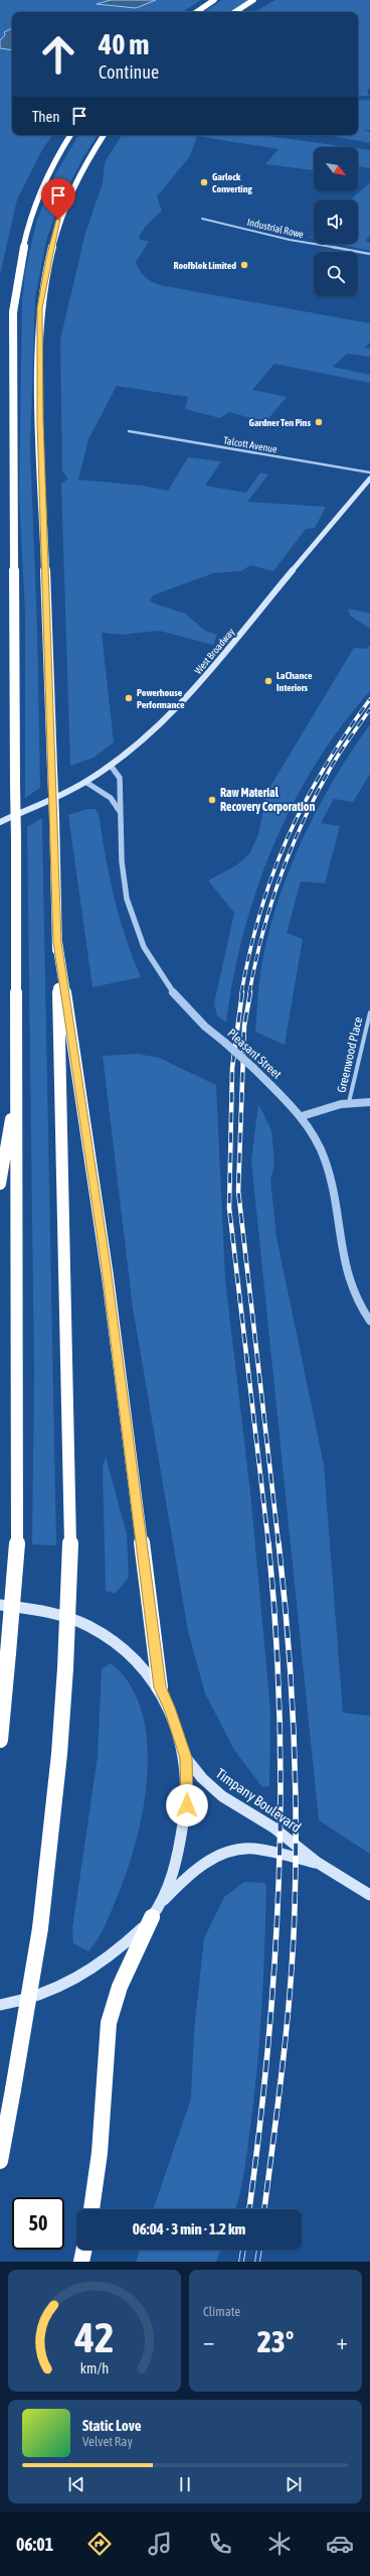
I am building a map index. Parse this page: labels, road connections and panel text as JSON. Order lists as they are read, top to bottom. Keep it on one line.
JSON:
{"streets":{"main road":["West Broadway","Timpany Boulevard"],"street":["Industrial Rowe","Talcott Avenue","Pleasant Street","Greenwood Place"]},"crossings":[["West Broadway","Pleasant Street"]],"places":["Garlock Converting","Roofblok Limited","Gardner Ten Pins","LaChance Interiors","Powerhouse Performance","Raw Material Recovery Corporation"],"north":"bottom right","page":{"turn":["40 m","Continue"],"then":"Then","limit":"50","trip":"06:04 · 3 min · 1.2 km","tile":"Climate","heat":["−","23°","+"],"song":["Static Love","Velvet Ray"],"tabs":"06:01","gauge":["42","km/h"]}}
